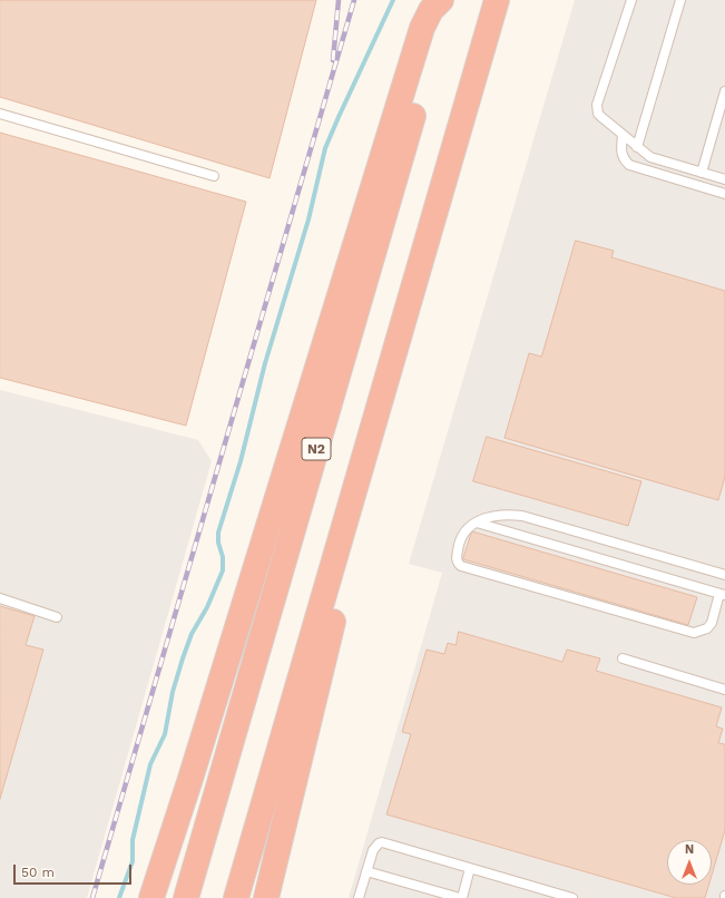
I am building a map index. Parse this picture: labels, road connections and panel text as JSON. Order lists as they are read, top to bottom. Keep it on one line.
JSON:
{"streets":{"highway":["N2"]},"scale_bar":"50 m","north":"top"}
